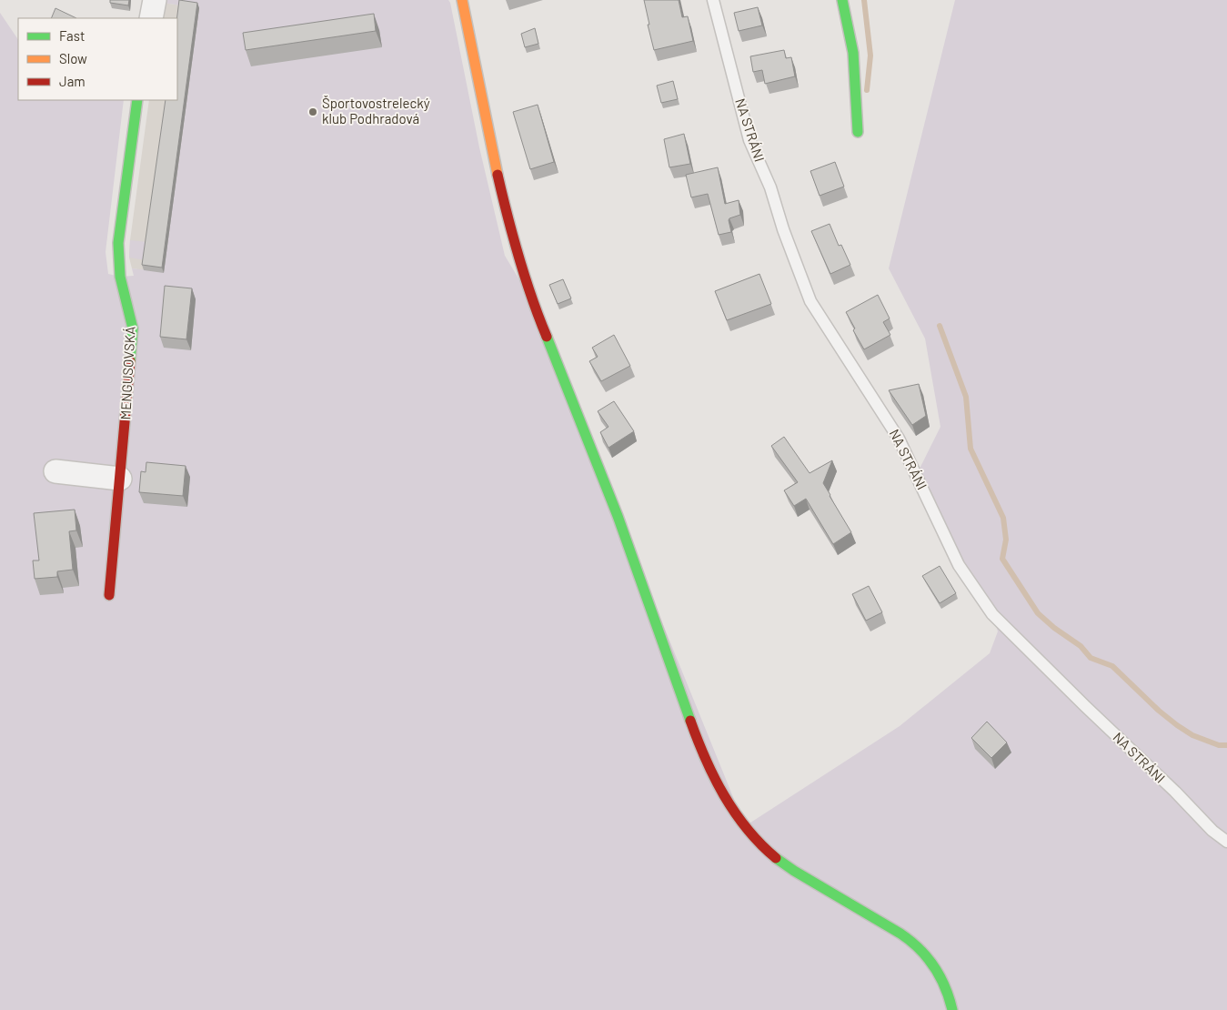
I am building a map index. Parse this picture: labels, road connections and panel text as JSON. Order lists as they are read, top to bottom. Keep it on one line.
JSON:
{"streets":{"street":["MENGUSOVSKÁ"],"lane":["NA STRÁNI"]},"places":["Športovostrelecký klub Podhradová"],"legend":["Fast","Slow","Jam"]}
